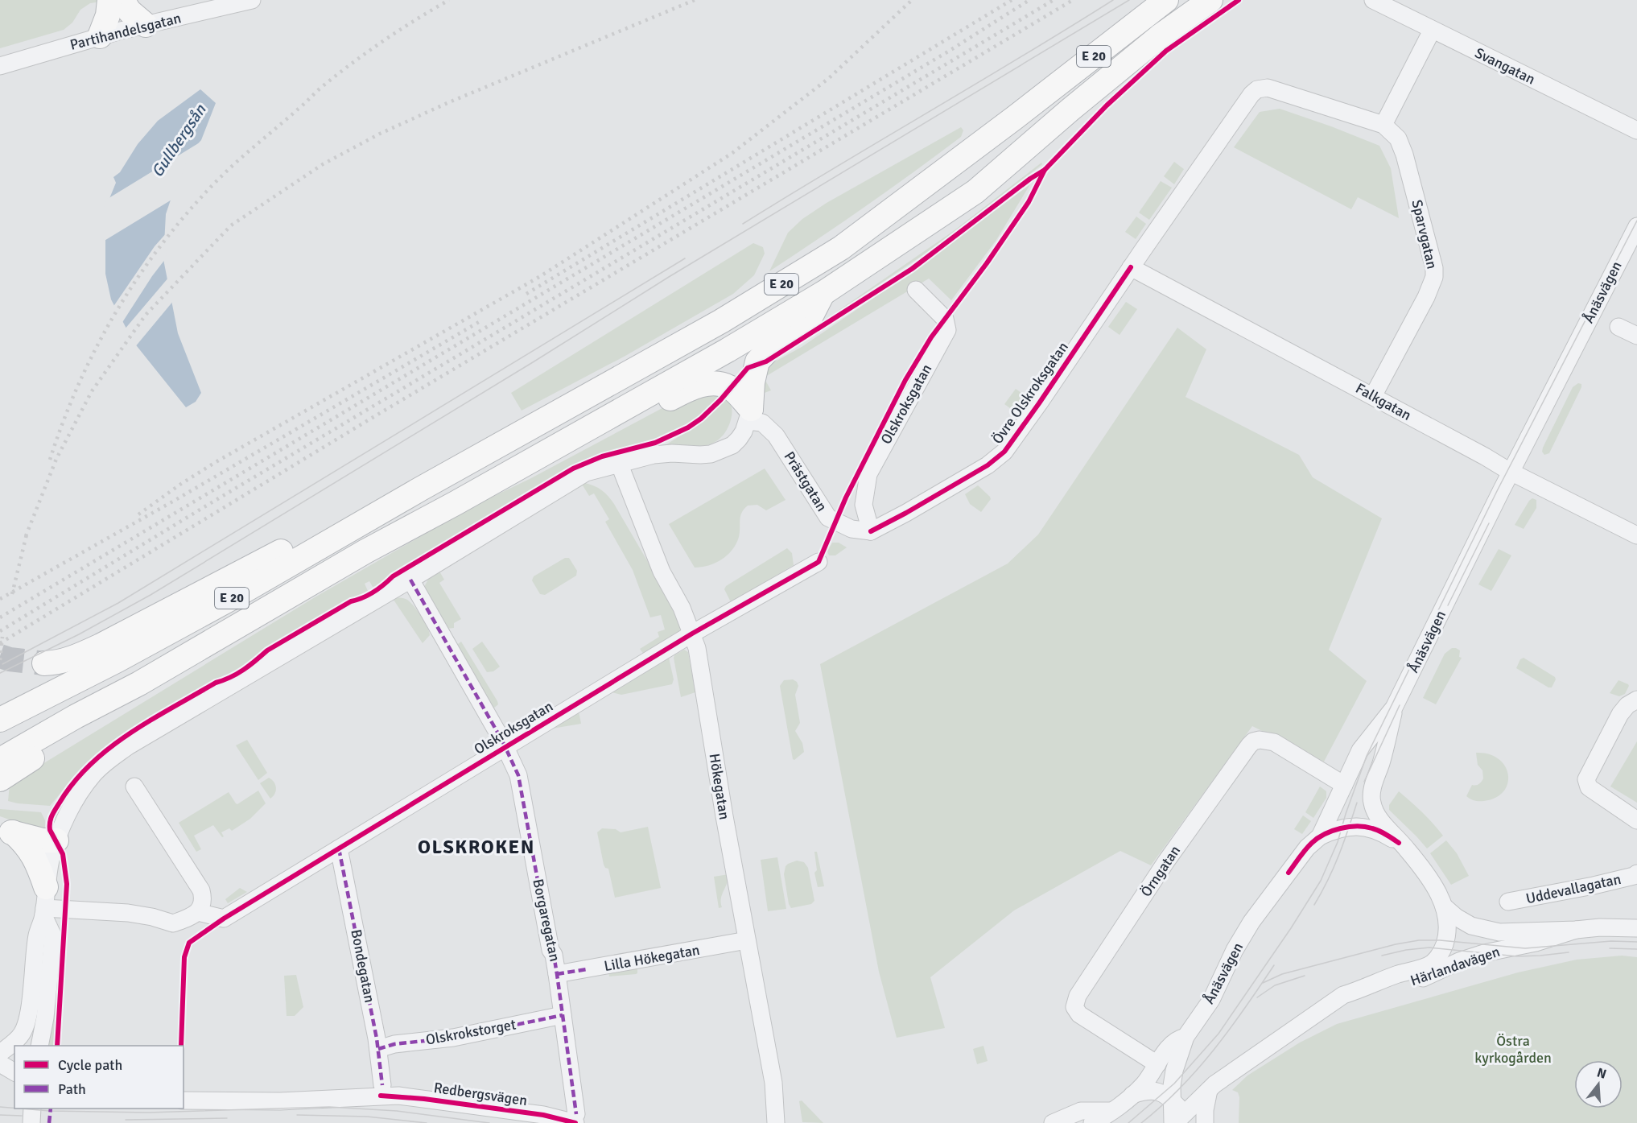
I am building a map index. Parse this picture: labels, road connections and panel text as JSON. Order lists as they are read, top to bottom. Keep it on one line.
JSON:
{"streets":{"highway":["E 20"],"street":["Partihandelsgatan","Svangatan","Sparvgatan","Ånäsvägen","Övre Olskroksgatan","Falkgatan","Olskroksgatan","Prästgatan","Hökegatan","Örngatan","Uddevallagatan","Borgaregatan","Lilla Hökegatan","Bondegatan","Härlandavägen","Olskrokstorget","Redbergsvägen"]},"crossings":[["Sparvgatan","Övre Olskroksgatan"],["Sparvgatan","Falkgatan"],["Ånäsvägen","Falkgatan"],["Ånäsvägen","Örngatan"],["Övre Olskroksgatan","Falkgatan"],["Övre Olskroksgatan","Olskroksgatan"],["Övre Olskroksgatan","Prästgatan"],["Olskroksgatan","Prästgatan"],["Olskroksgatan","Hökegatan"],["Olskroksgatan","Borgaregatan"],["Olskroksgatan","Bondegatan"],["Hökegatan","Lilla Hökegatan"],["Borgaregatan","Lilla Hökegatan"],["Borgaregatan","Olskrokstorget"],["Borgaregatan","Redbergsvägen"],["Bondegatan","Olskrokstorget"]],"districts":["OLSKROKEN"],"water":["Gullbergsån"],"parks":["Östra kyrkogården"],"legend":["Cycle path","Path"],"north":"top"}
